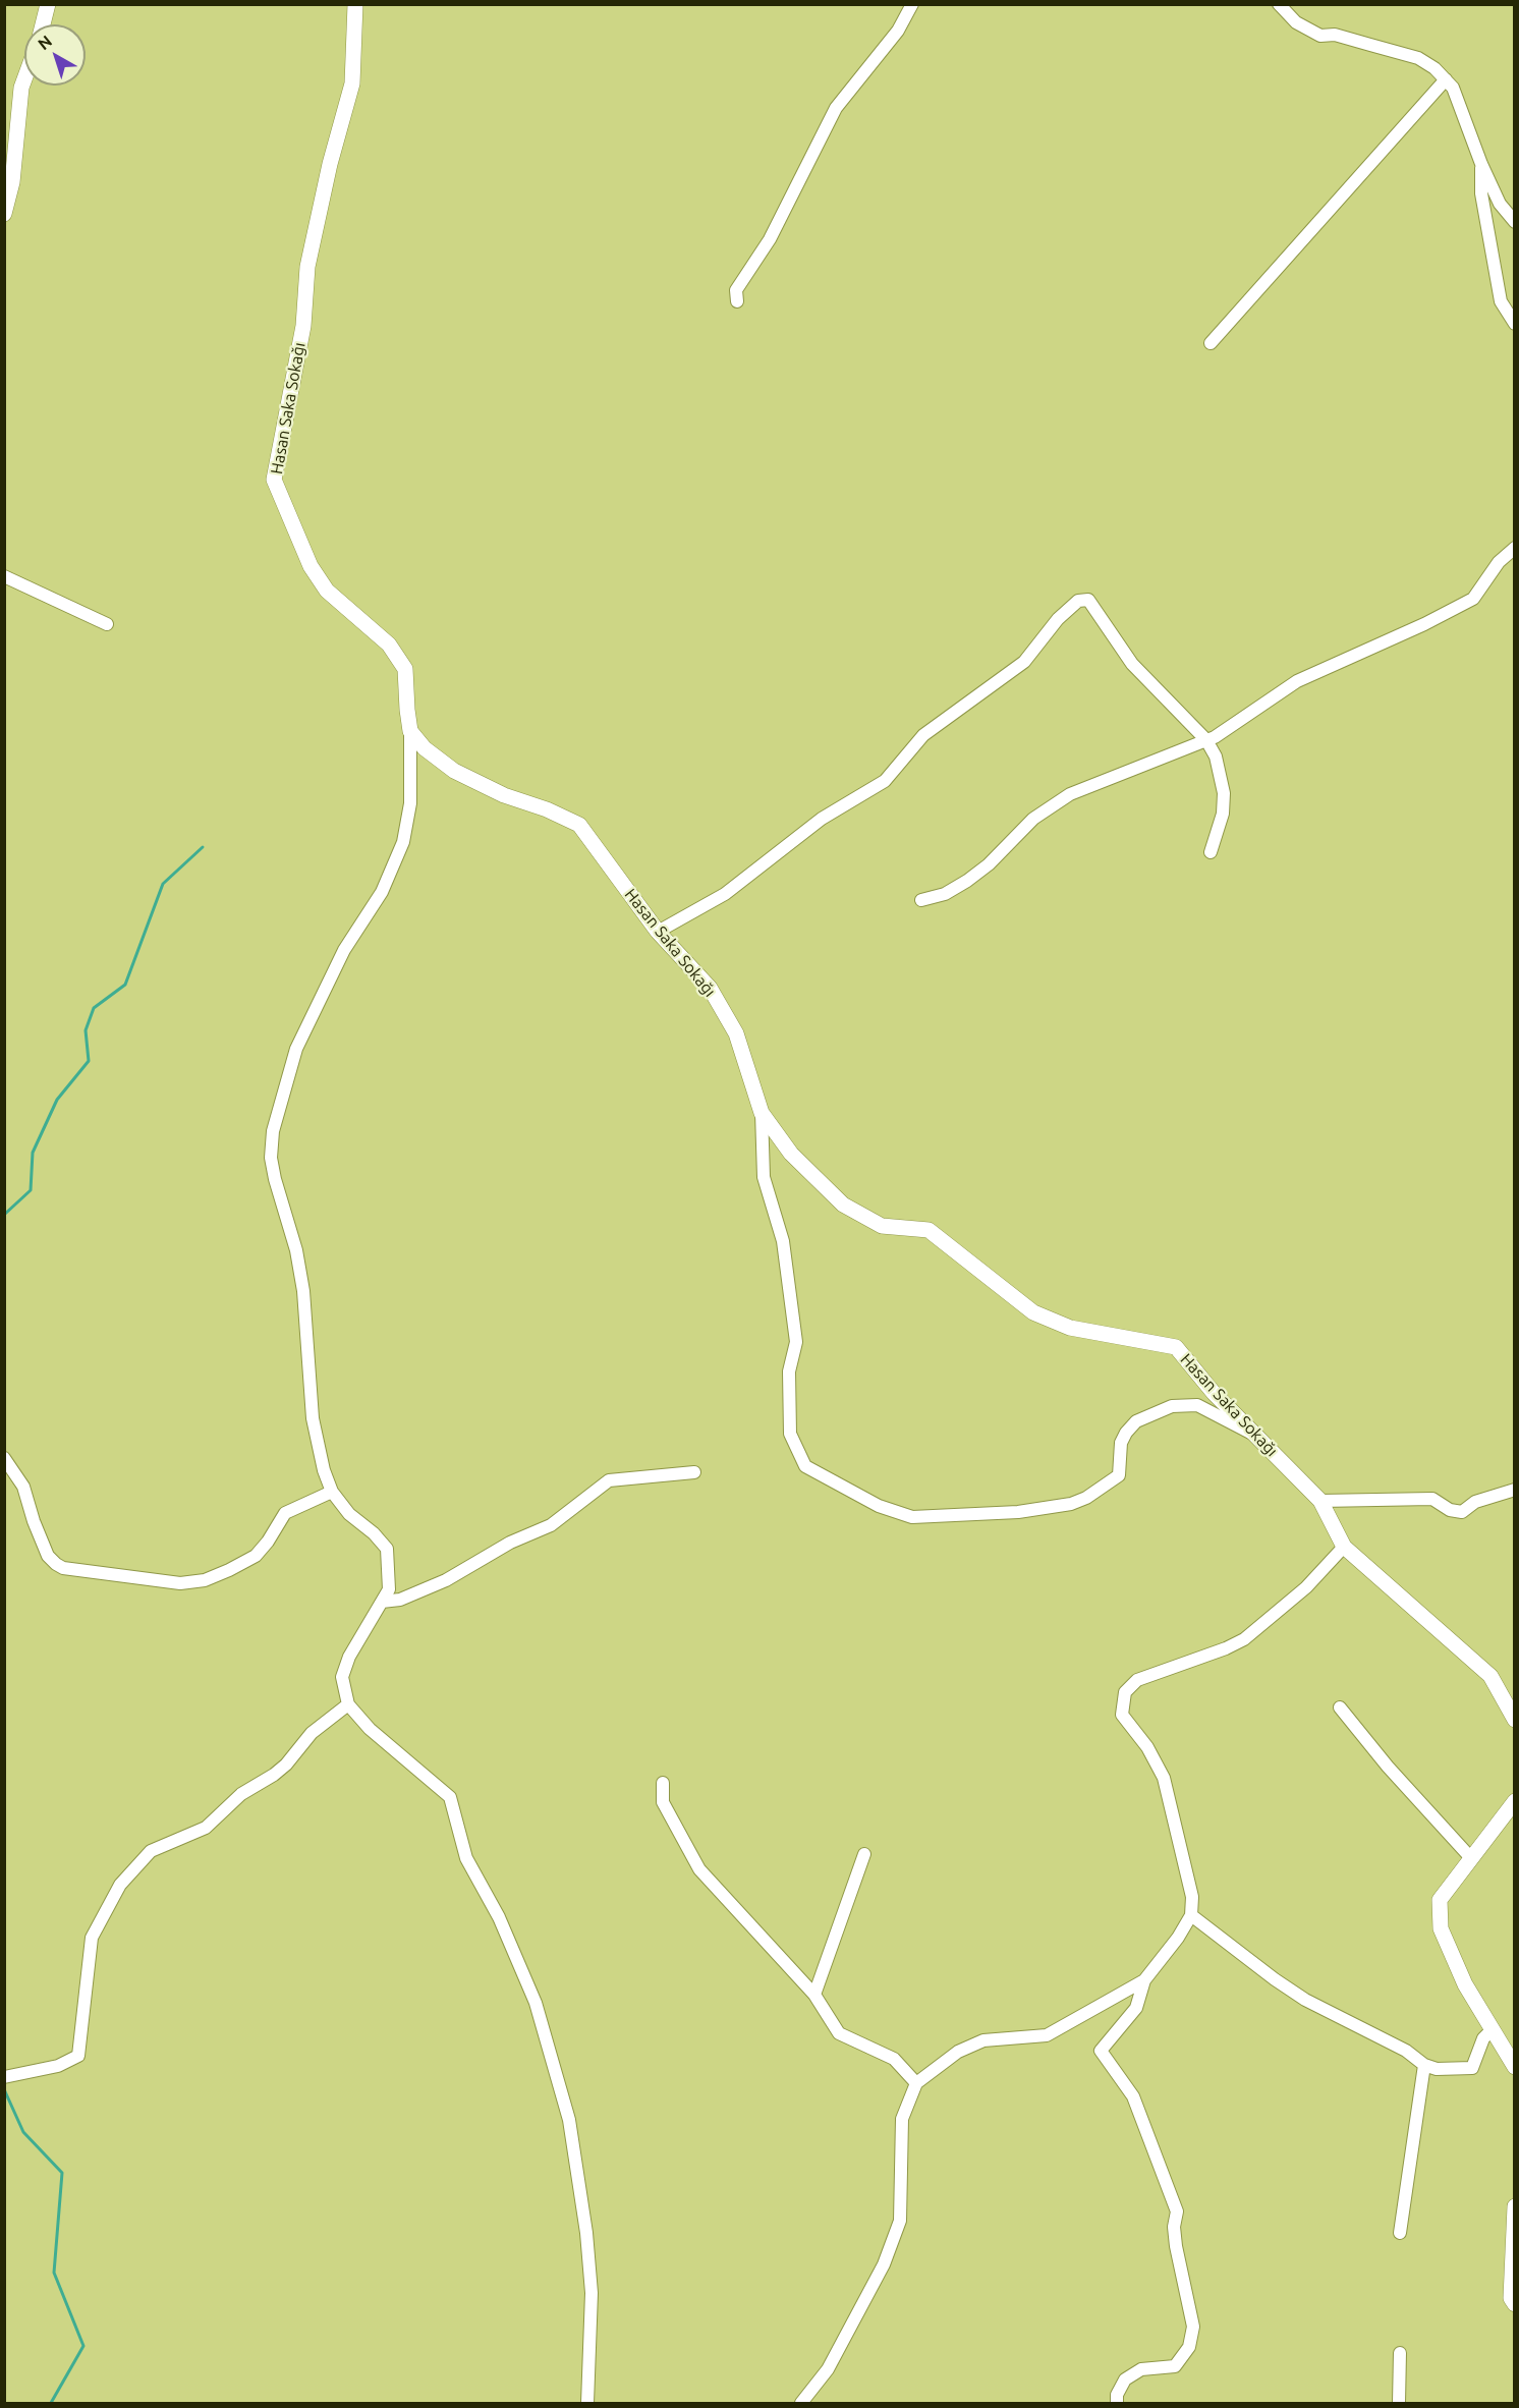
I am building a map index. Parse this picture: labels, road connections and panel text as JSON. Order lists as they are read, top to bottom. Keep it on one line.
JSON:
{"streets":{"street":["Hasan Saka Sokağı"]},"north":"top left"}
